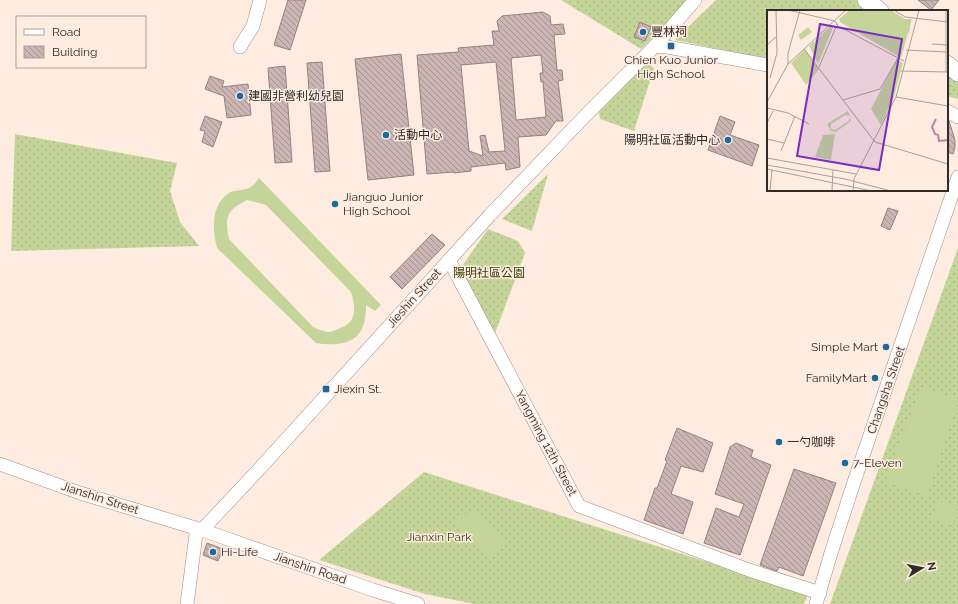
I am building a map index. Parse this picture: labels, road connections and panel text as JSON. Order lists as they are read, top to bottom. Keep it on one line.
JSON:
{"streets":{"street":["Jieshin Street","Changsha Street","Yangming 12th Street","Jianshin Street","Jianshin Road"]},"crossings":[["Jieshin Street","Yangming 12th Street"],["Jieshin Street","Jianshin Street"],["Jieshin Street","Jianshin Road"],["Changsha Street","Yangming 12th Street"],["Jianshin Street","Jianshin Road"]],"parks":["陽明社區公園","Jianxin Park"],"places":{"other":["豐林祠","建國非營利幼兒園","活動中心","陽明社區活動中心","Jianguo Junior High School","Simple Mart","FamilyMart","一勺咖啡","7-Eleven","Hi-Life"],"transit":["Chien Kuo Junior High School","Jiexin St."]},"legend":["Road","Building"],"north":"right"}
